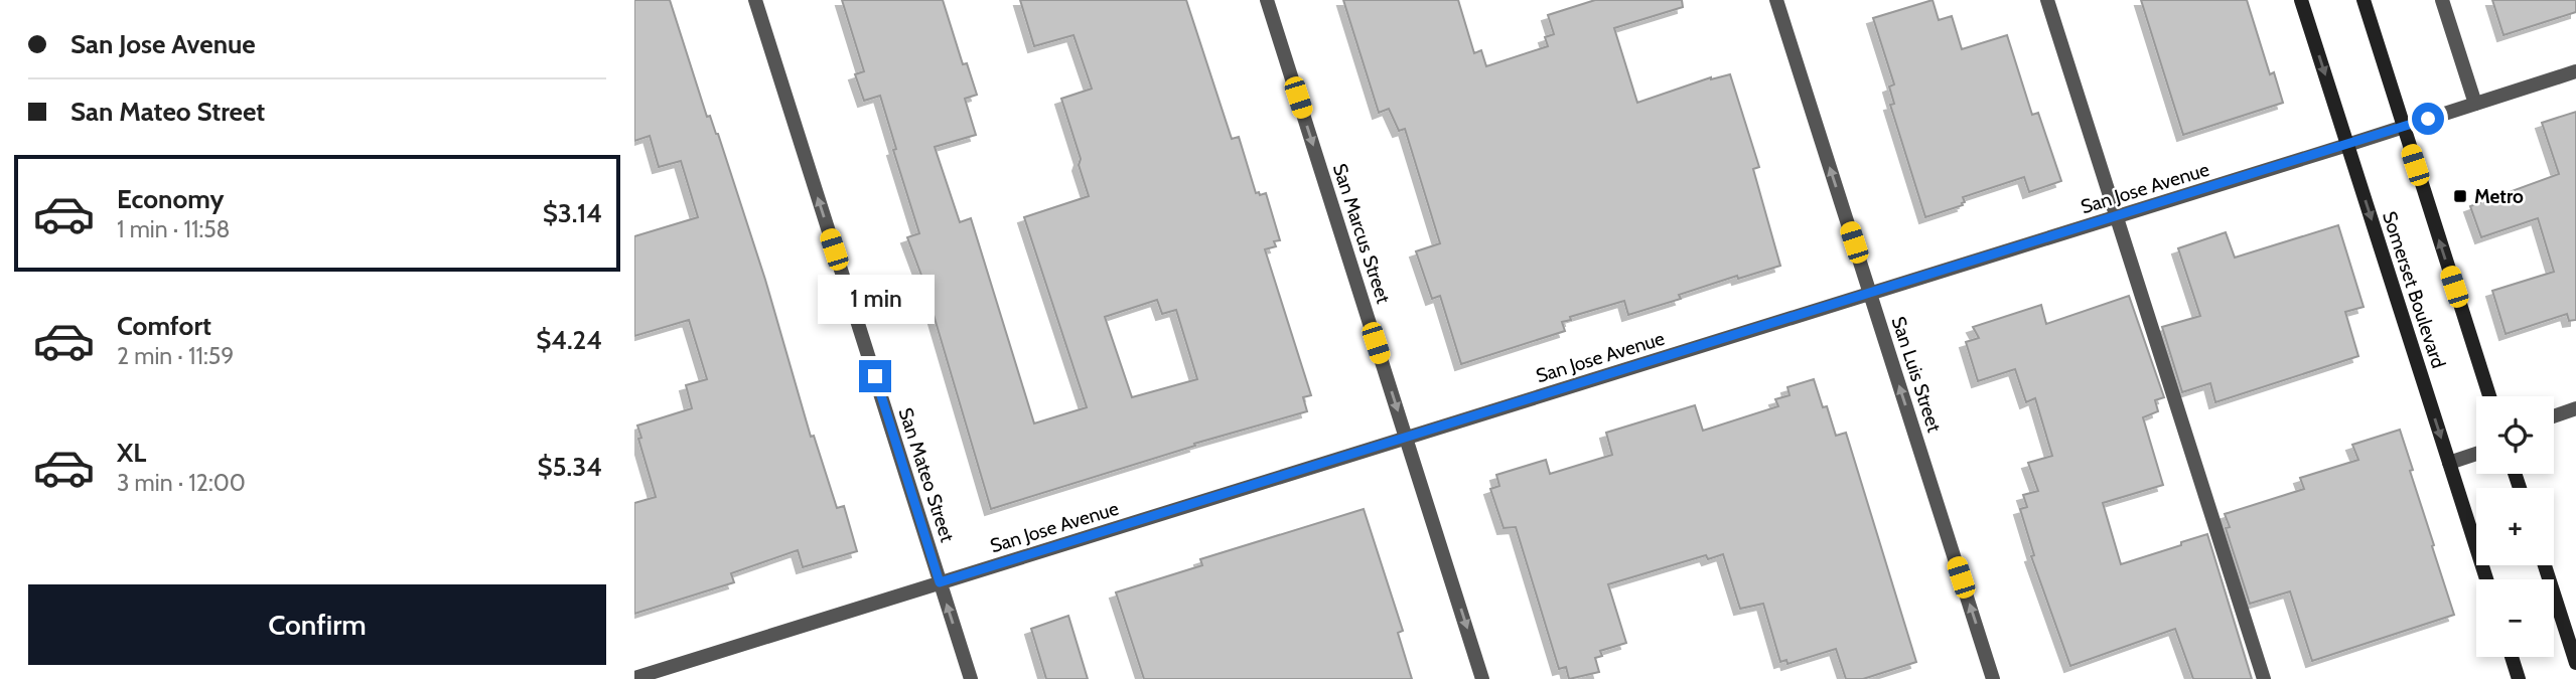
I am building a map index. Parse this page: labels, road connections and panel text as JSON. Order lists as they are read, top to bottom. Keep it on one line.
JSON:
{"streets":{"main road":["Somerset Boulevard"],"street":["San Jose Avenue","San Marcus Street","San Luis Street","San Mateo Street"]},"crossings":[["San Jose Avenue","San Marcus Street"],["San Jose Avenue","Somerset Boulevard"],["San Jose Avenue","San Luis Street"],["San Jose Avenue","San Mateo Street"]],"one_way":["San Marcus Street","San Luis Street","San Mateo Street"],"places":{"transit":["Metro"]},"page":{"banner":["San Jose Avenue","San Mateo Street"],"list":[{"name":"Economy","note":"1 min · 11:58","value":"$3.14"},{"name":"Comfort","note":"2 min · 11:59","value":"$4.24"},{"name":"XL","note":"3 min · 12:00","value":"$5.34"}],"bubble":"1 min","map_buttons":["+","−"],"buttons":"Confirm"}}
